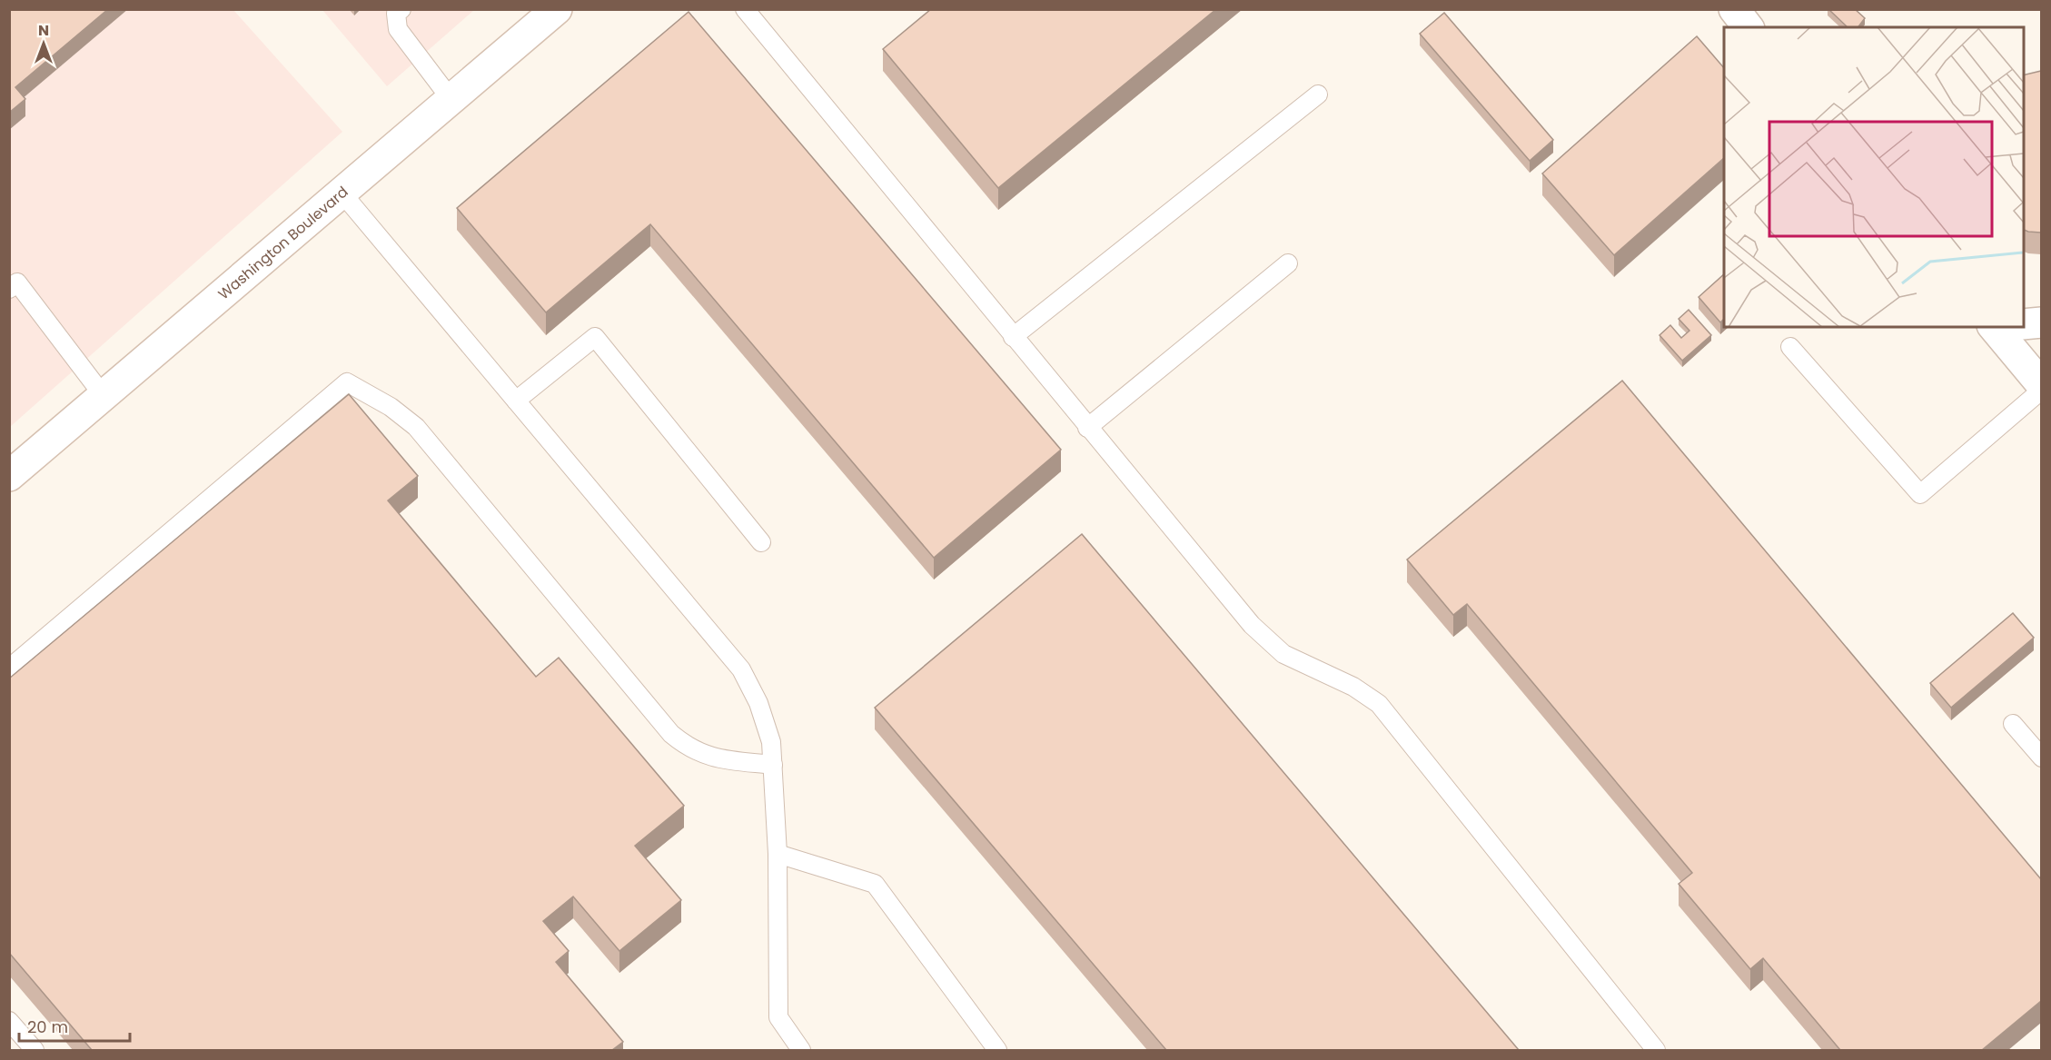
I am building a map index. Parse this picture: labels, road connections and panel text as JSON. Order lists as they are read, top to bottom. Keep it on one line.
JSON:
{"streets":{"main road":["Washington Boulevard"]},"scale_bar":"20 m","north":"top"}
